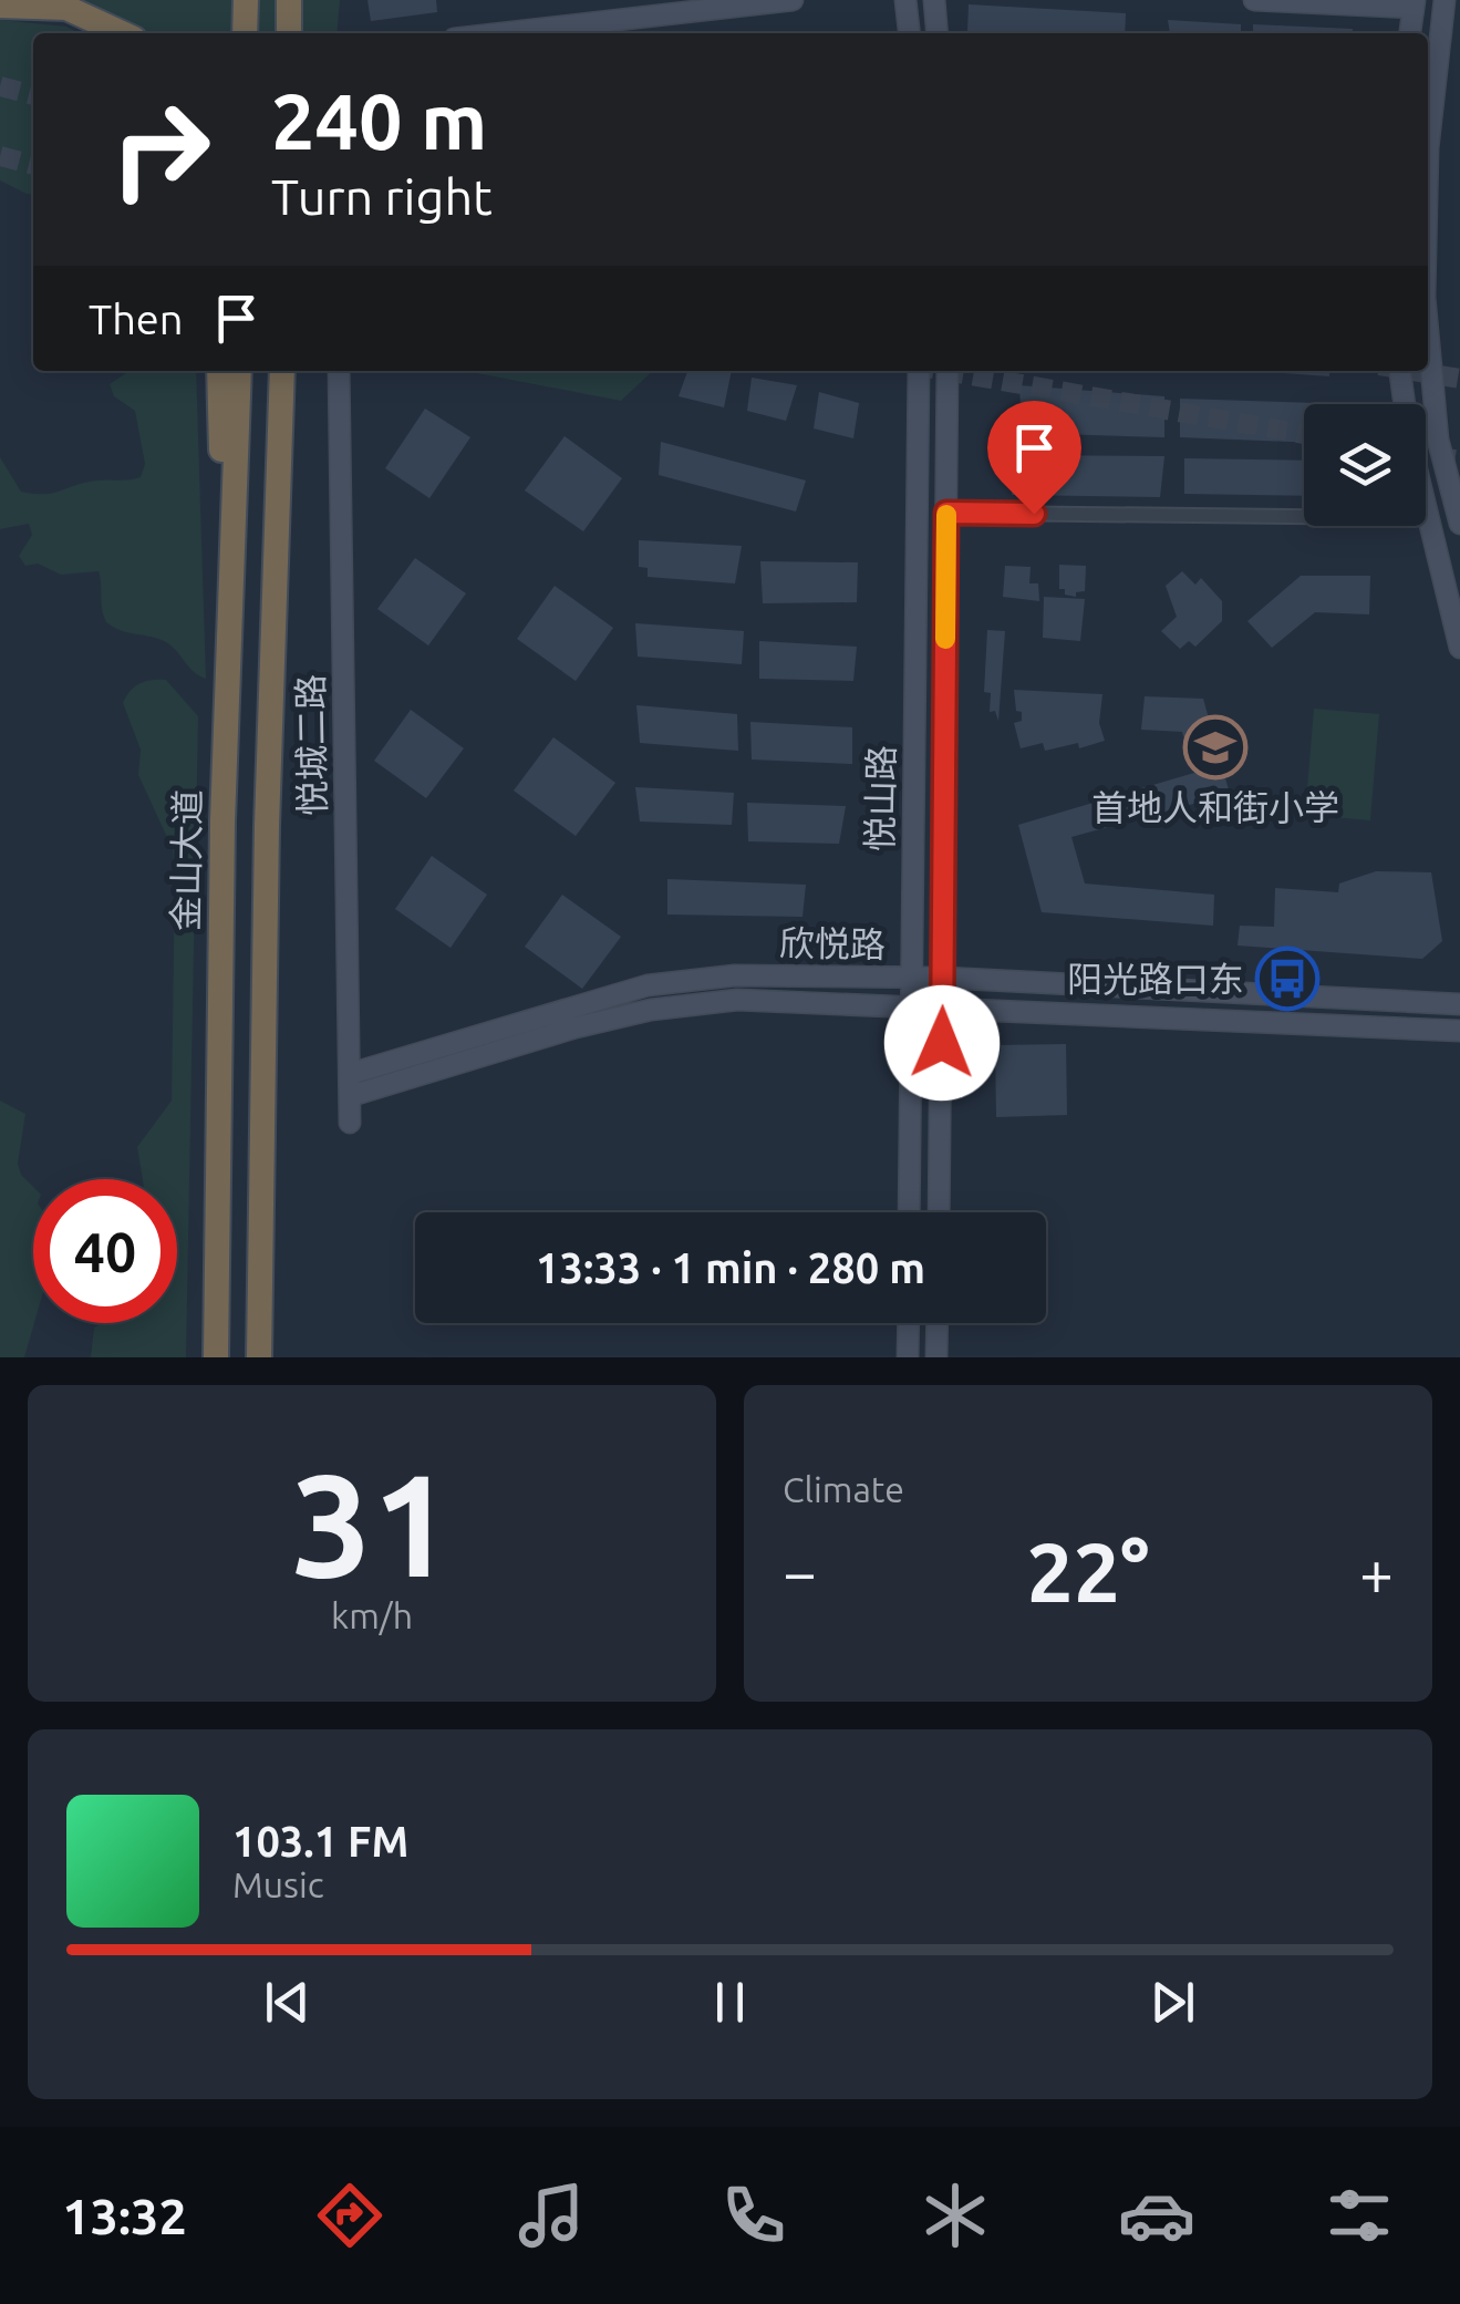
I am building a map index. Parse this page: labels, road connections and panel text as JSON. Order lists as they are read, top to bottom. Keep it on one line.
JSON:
{"streets":{"highway":["金山大道"],"main road":["悦城二路","悦山路","欣悦路"]},"crossings":[["悦城二路","欣悦路"],["悦山路","欣悦路"]],"places":{"school or university":["首地人和街小学"],"bus stop":["阳光路口东"]},"page":{"turn":["240 m","Turn right"],"then":"Then","limit":"40","trip":"13:33 · 1 min · 280 m","tile":[["31","km/h"],"Climate"],"heat":["−","22°","+"],"song":["103.1 FM","Music"],"tabs":"13:32"}}
